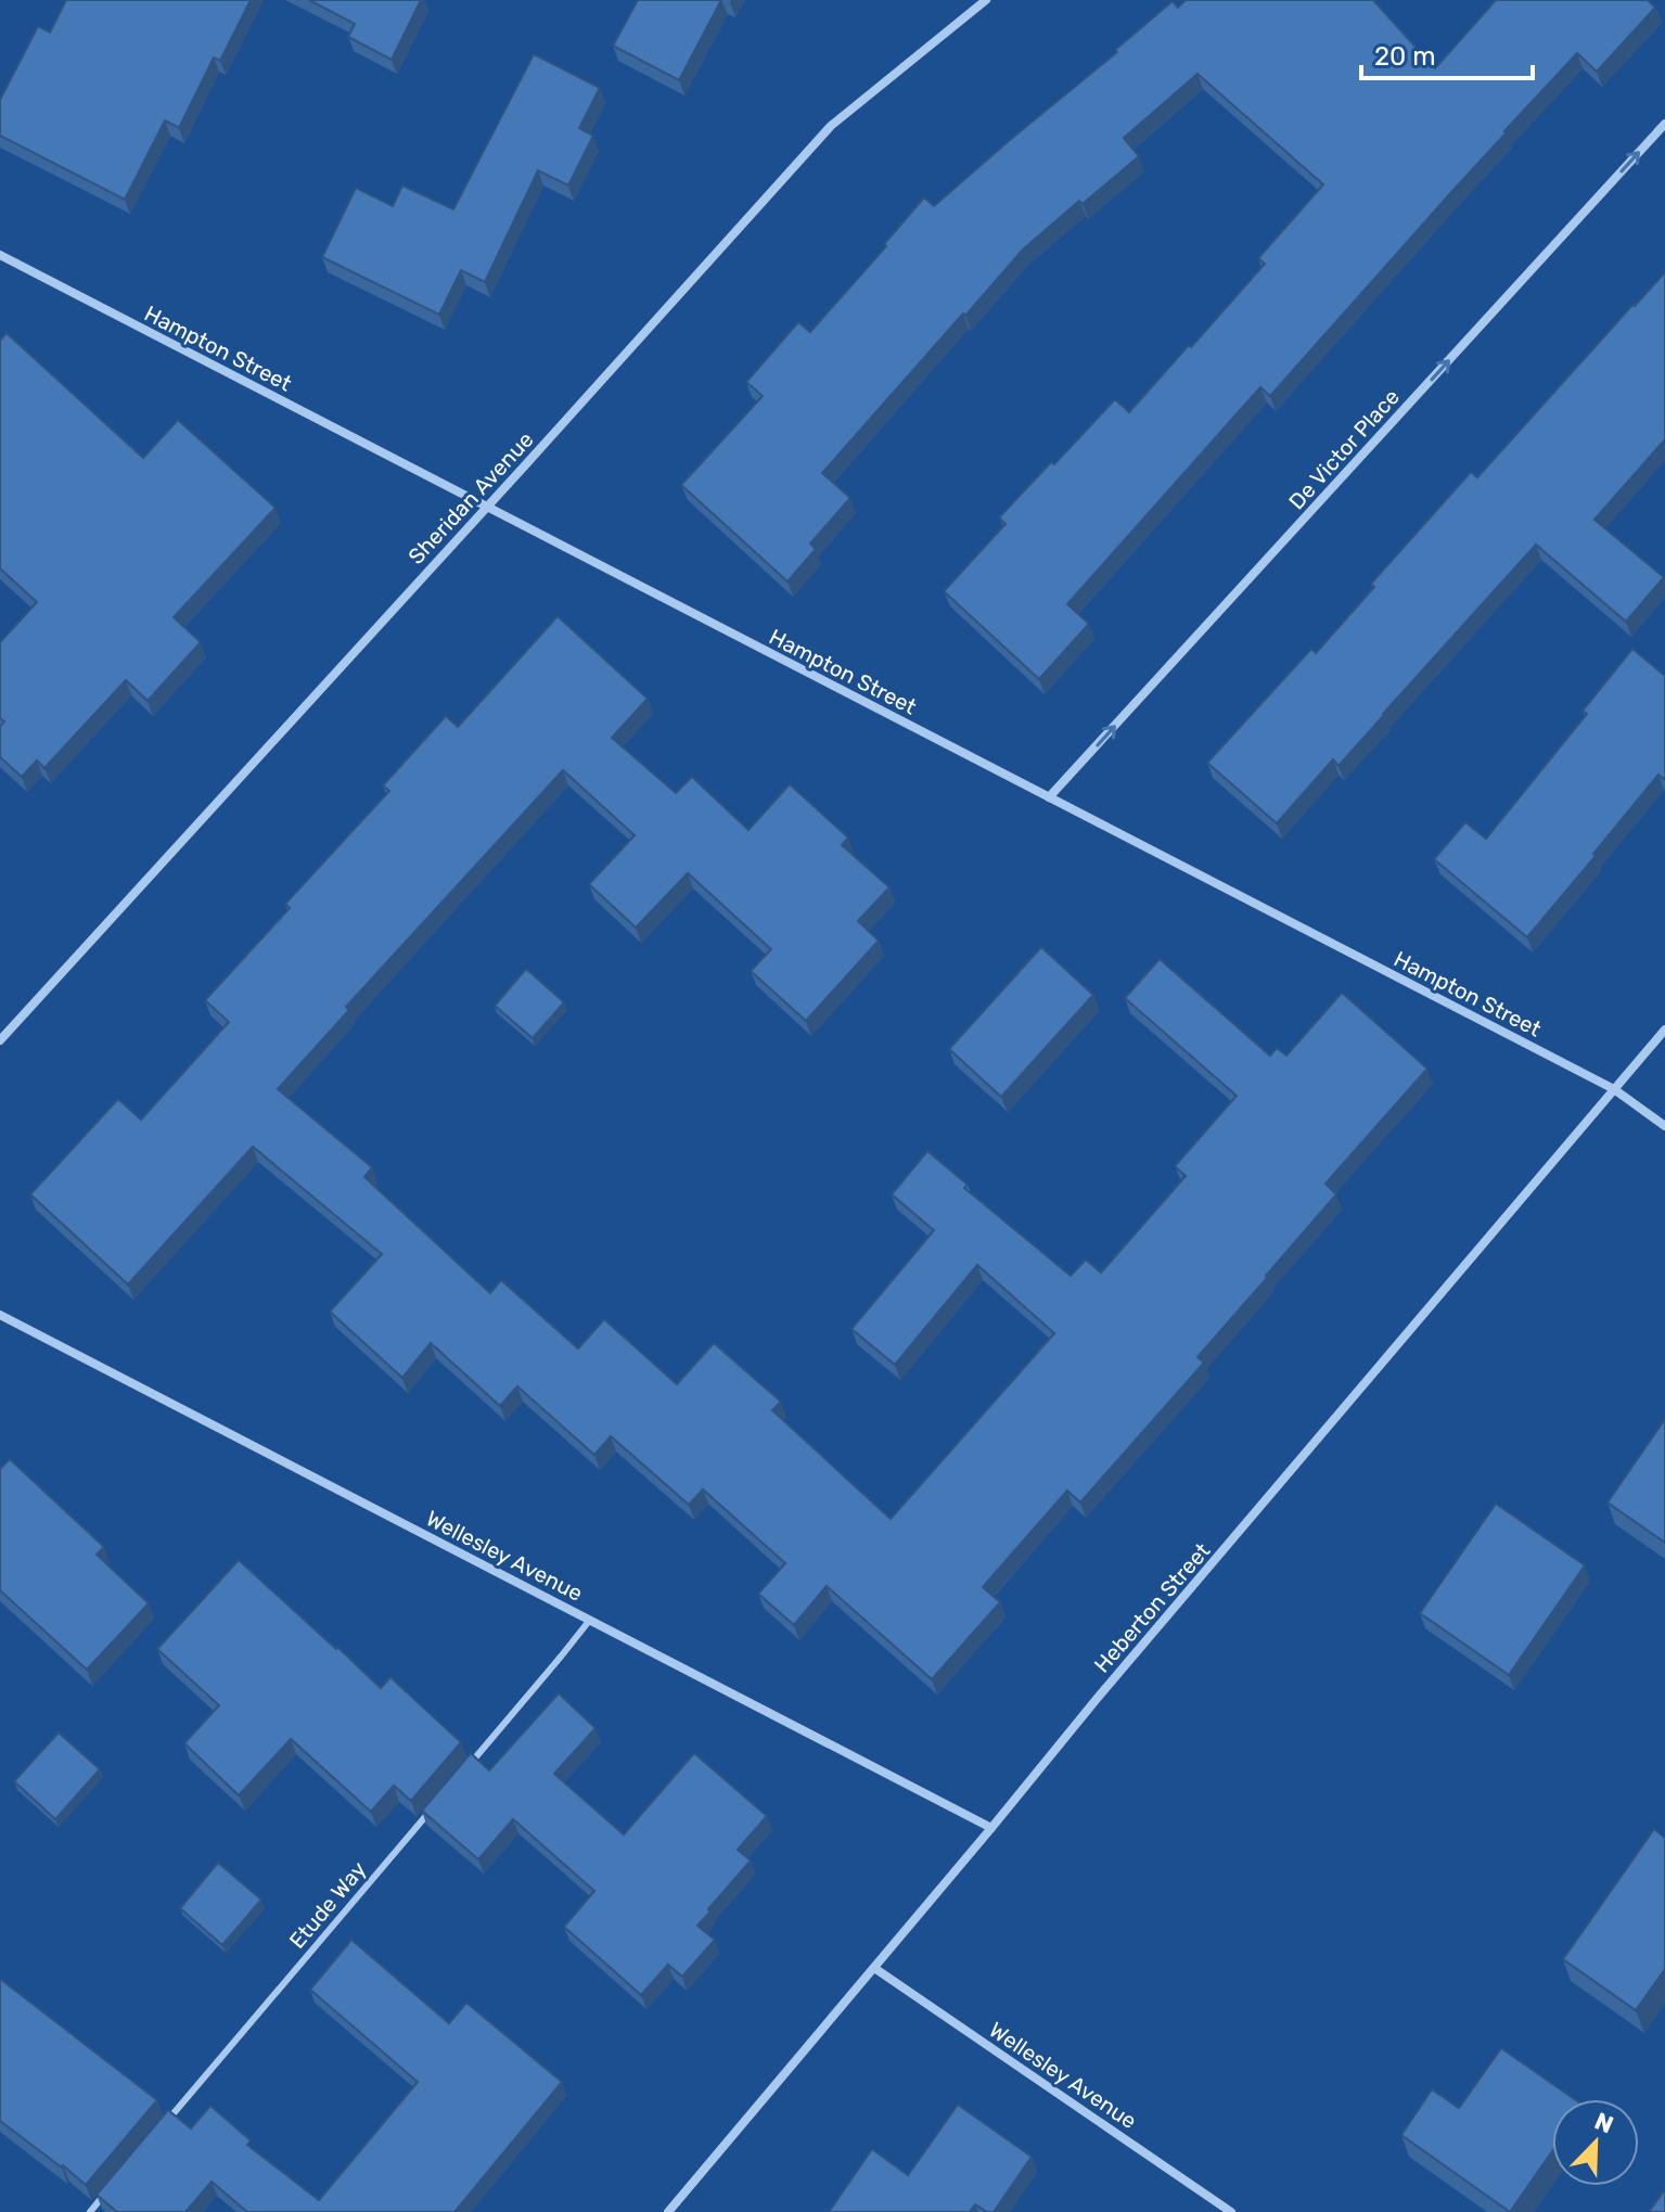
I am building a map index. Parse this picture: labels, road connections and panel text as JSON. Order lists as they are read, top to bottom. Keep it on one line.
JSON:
{"streets":{"street":["Hampton Street","De Victor Place","Sheridan Avenue","Wellesley Avenue","Heberton Street"],"lane":["Etude Way"]},"crossings":[["Hampton Street","De Victor Place"],["Hampton Street","Sheridan Avenue"],["Hampton Street","Heberton Street"],["Wellesley Avenue","Heberton Street"]],"one_way":["De Victor Place"],"scale_bar":"20 m","north":"top right"}
